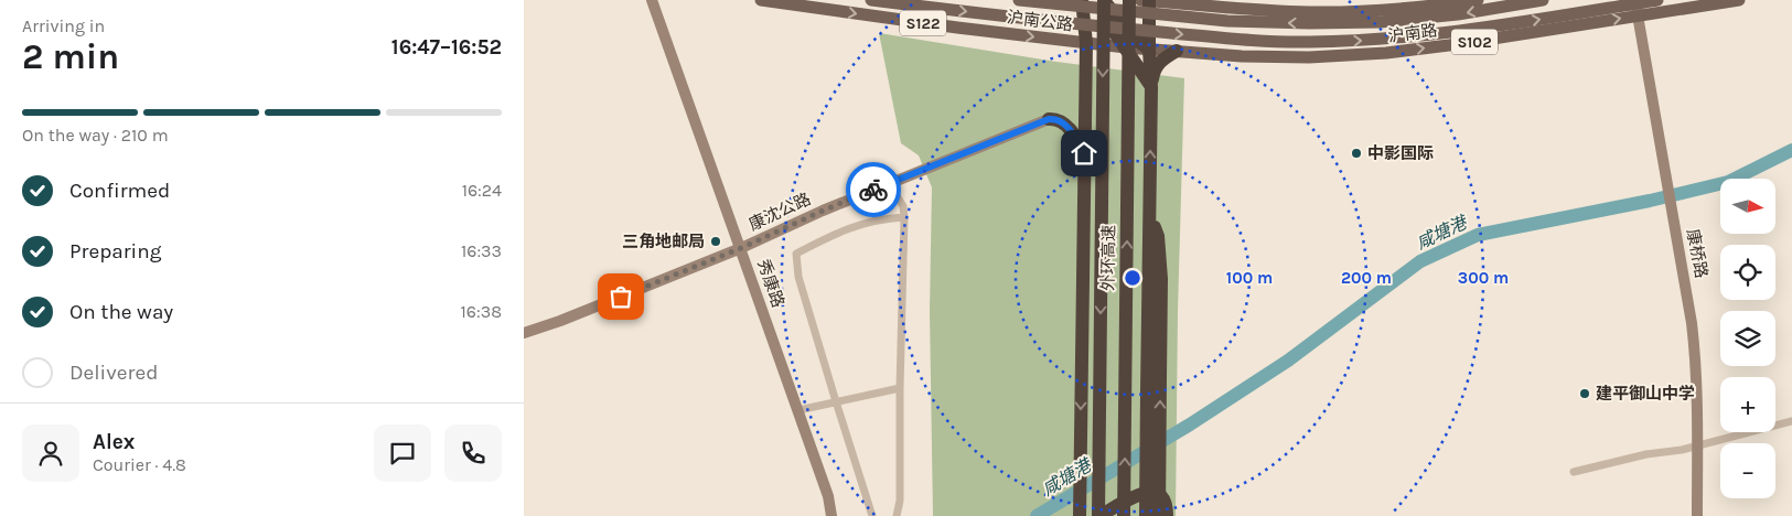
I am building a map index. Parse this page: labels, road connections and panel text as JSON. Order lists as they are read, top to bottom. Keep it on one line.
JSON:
{"streets":{"highway":["外环高速"],"main road":["沪南公路","S122","沪南路","S102"],"street":["康沈公路","康桥路","秀康路"]},"crossings":[["沪南公路","沪南路"],["沪南路","康桥路"],["康沈公路","秀康路"]],"water":["咸塘港"],"places":["中影国际","三角地邮局","建平御山中学"],"north":"right","page":{"heading":["2 min","Arriving in","16:47–16:52"],"panel":["Alex","Courier · 4.8"],"bar":"On the way · 210 m","list":[["Confirmed","16:24"],["Preparing","16:33"],["On the way","16:38"],"Delivered"],"map_buttons":["+","−"]},"rings":["100 m","200 m","300 m"]}
